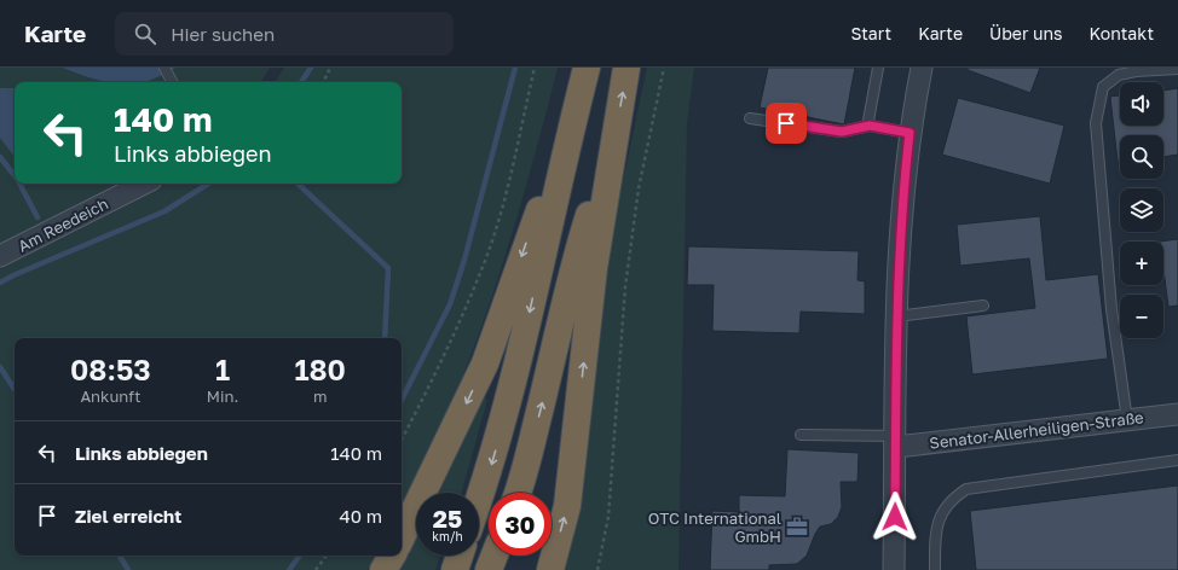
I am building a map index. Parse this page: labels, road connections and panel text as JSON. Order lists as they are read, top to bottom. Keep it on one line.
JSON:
{"streets":{"street":["Am Reedeich","Senator-Allerheiligen-Straße"]},"places":{"office":["OTC International GmbH"]},"page":{"header":"Karte","search":"Hier suchen","nav":["Start","Karte","Über uns","Kontakt"],"map_buttons":["+","−"],"turn":["140 m","Links abbiegen"],"eta":["08:53","Ankunft","1","Min.","180","m"],"list":[{"name":"Links abbiegen","value":"140 m"},{"name":"Ziel erreicht","value":"40 m"}],"speed":"25 km/h","limit":"30"}}
